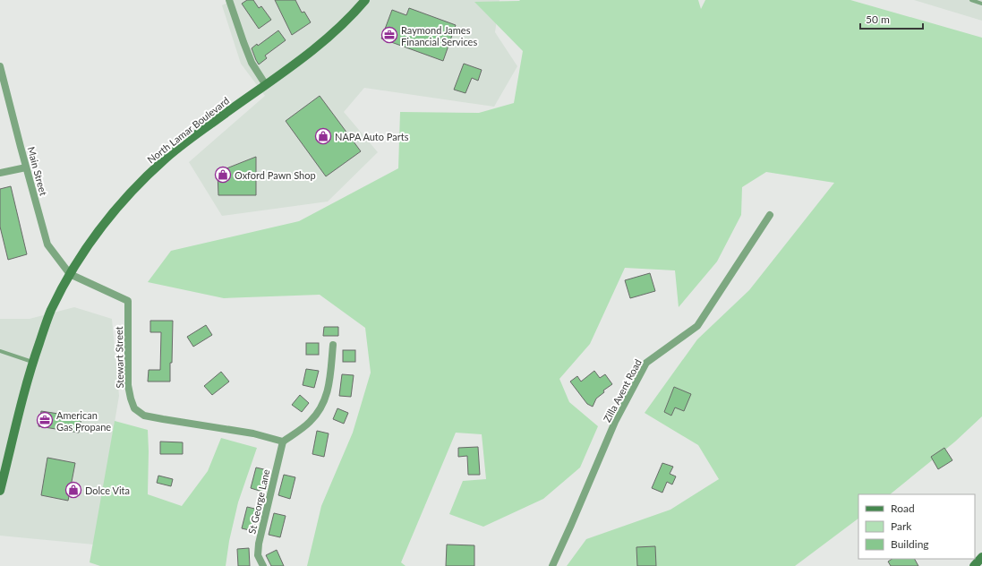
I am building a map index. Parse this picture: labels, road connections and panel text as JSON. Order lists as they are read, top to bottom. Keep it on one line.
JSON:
{"streets":{"street":["North Lamar Boulevard","Main Street","Stewart Street","Zilla Avent Road","St George Lane"]},"crossings":[["North Lamar Boulevard","Main Street"],["North Lamar Boulevard","Stewart Street"],["Main Street","Stewart Street"],["Stewart Street","St George Lane"]],"places":{"office":["Raymond James Financial Services","American Gas Propane"],"shop":["NAPA Auto Parts","Oxford Pawn Shop","Dolce Vita"]},"legend":["Road","Park","Building"],"scale_bar":"50 m"}
